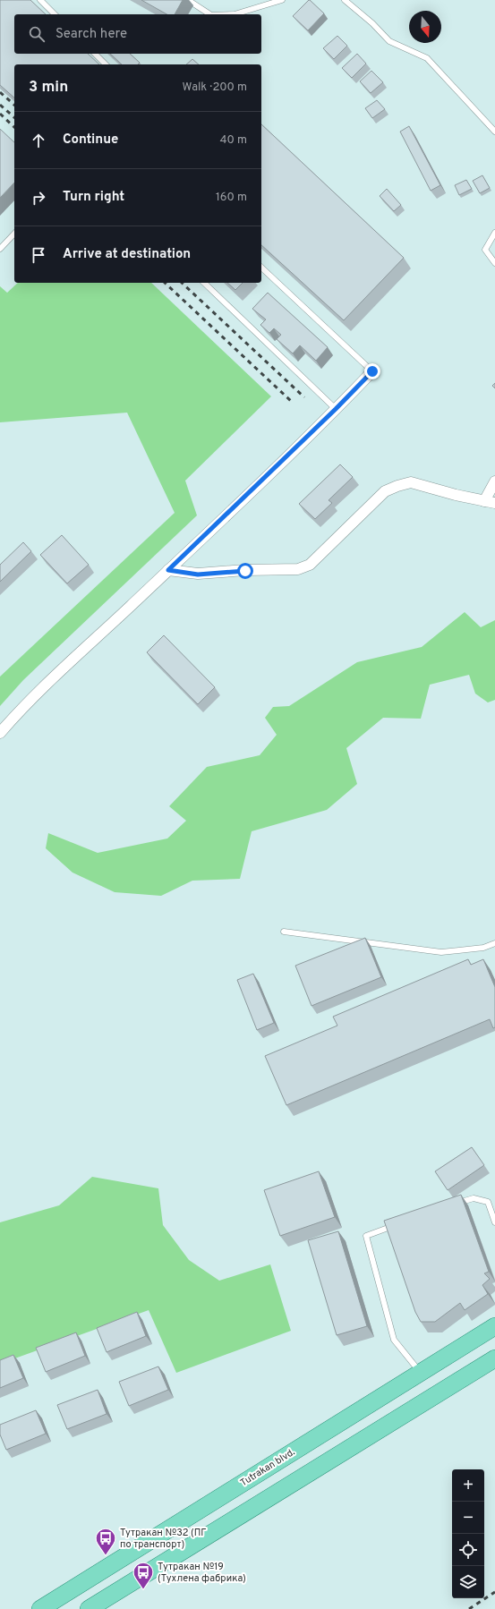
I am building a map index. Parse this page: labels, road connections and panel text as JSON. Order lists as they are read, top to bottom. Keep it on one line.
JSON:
{"streets":{"main road":["Tutrakan blvd."]},"places":{"bus stop":["Тутракан №32 (ПГ по транспорт)","Тутракан №19 (Тухлена фабрика)"]},"north":"bottom","page":{"search":"Search here","heading":["3 min","Walk · 200 m"],"list":[["Continue","40 m"],["Turn right","160 m"],"Arrive at destination"],"map_buttons":["+","−"]}}
